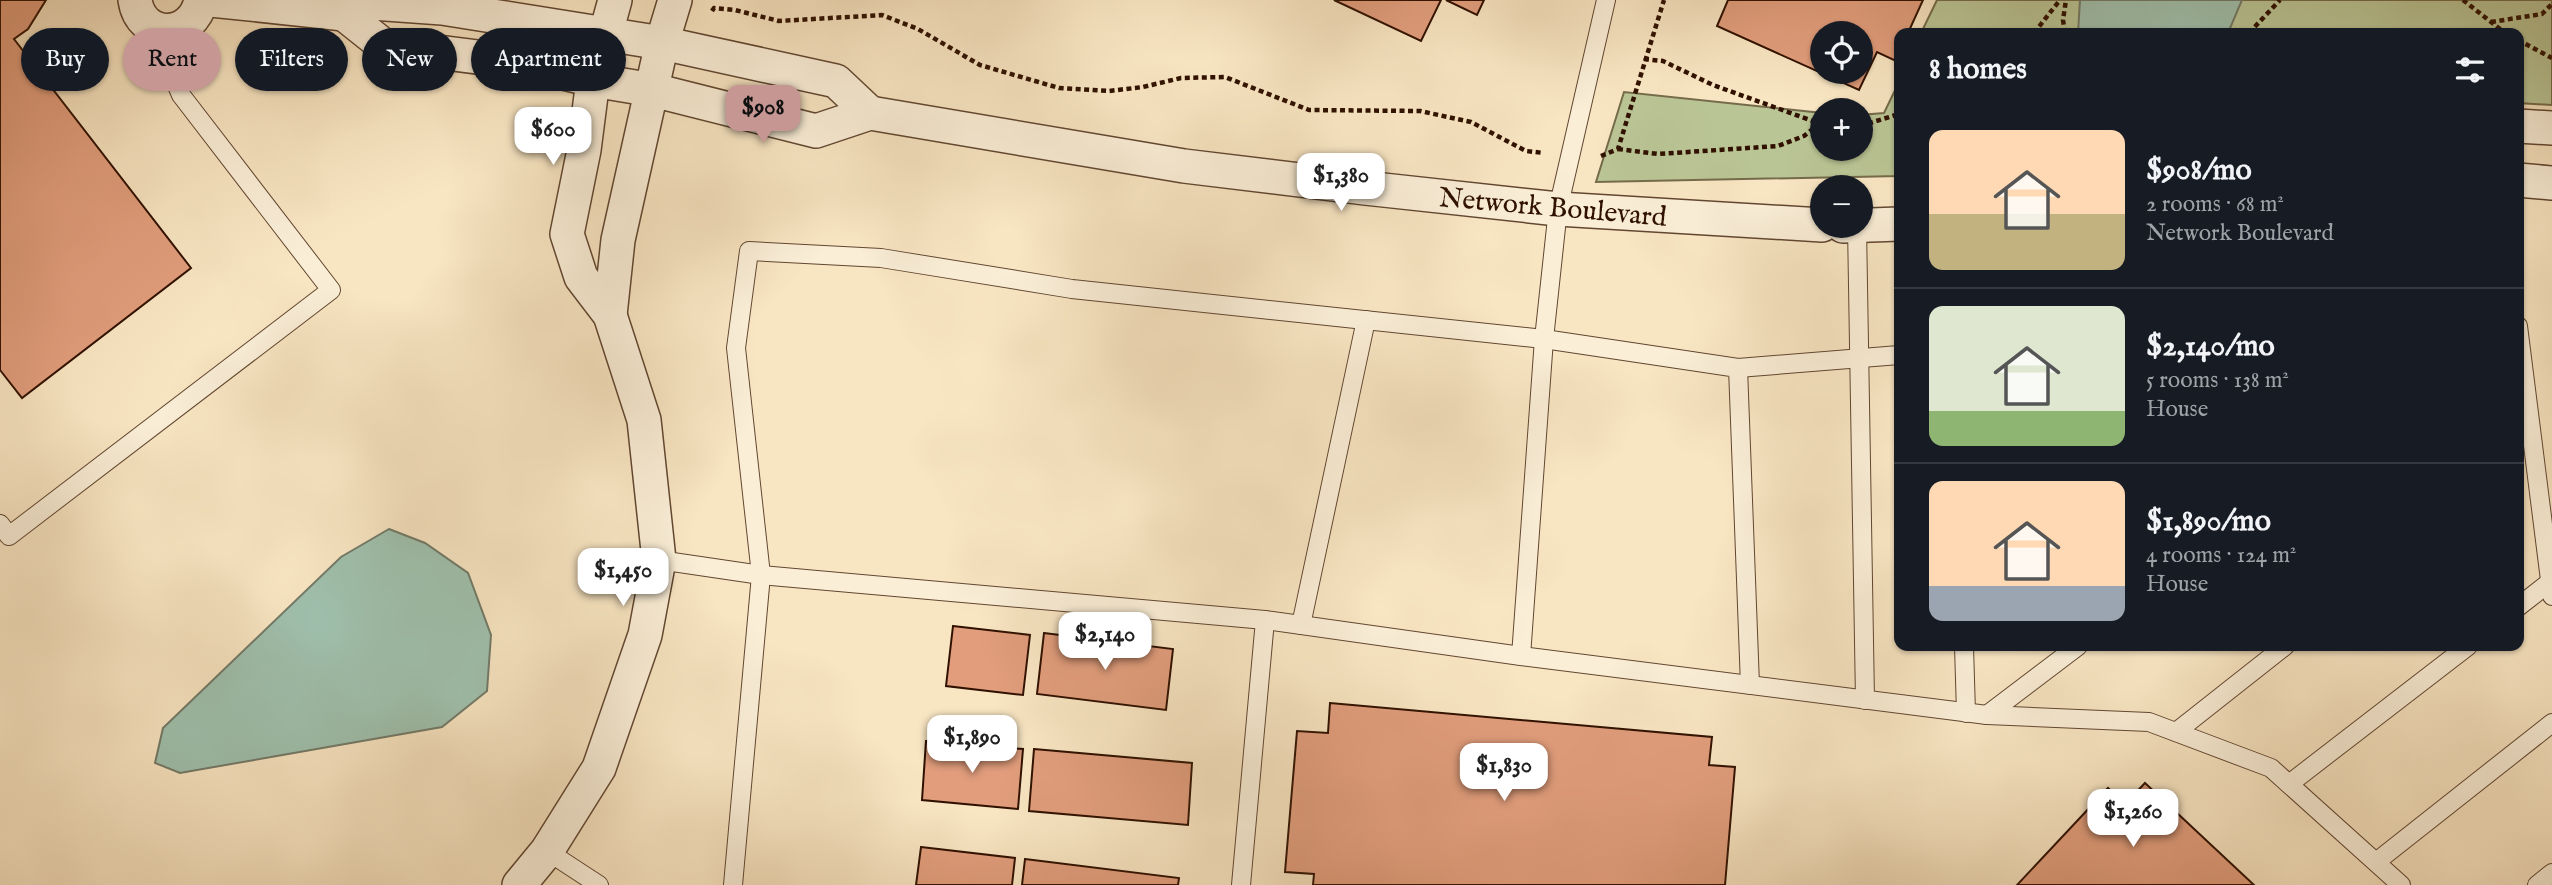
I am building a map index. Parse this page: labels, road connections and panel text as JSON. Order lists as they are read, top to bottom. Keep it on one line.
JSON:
{"streets":{"street":["Network Boulevard"]},"page":{"map_buttons":["+","−"],"chip":["Buy","Rent","Filters","New","Apartment"],"heading":"8 homes","price":["$908","$600","$1,380","$1,450","$2,140","$1,890","$1,830","$1,260"],"list":[{"name":"$908/mo","note":"2 rooms · 68 m² · Network Boulevard"},{"name":"$2,140/mo","note":"5 rooms · 138 m² · House"},{"name":"$1,890/mo","note":"4 rooms · 124 m² · House"}]}}
